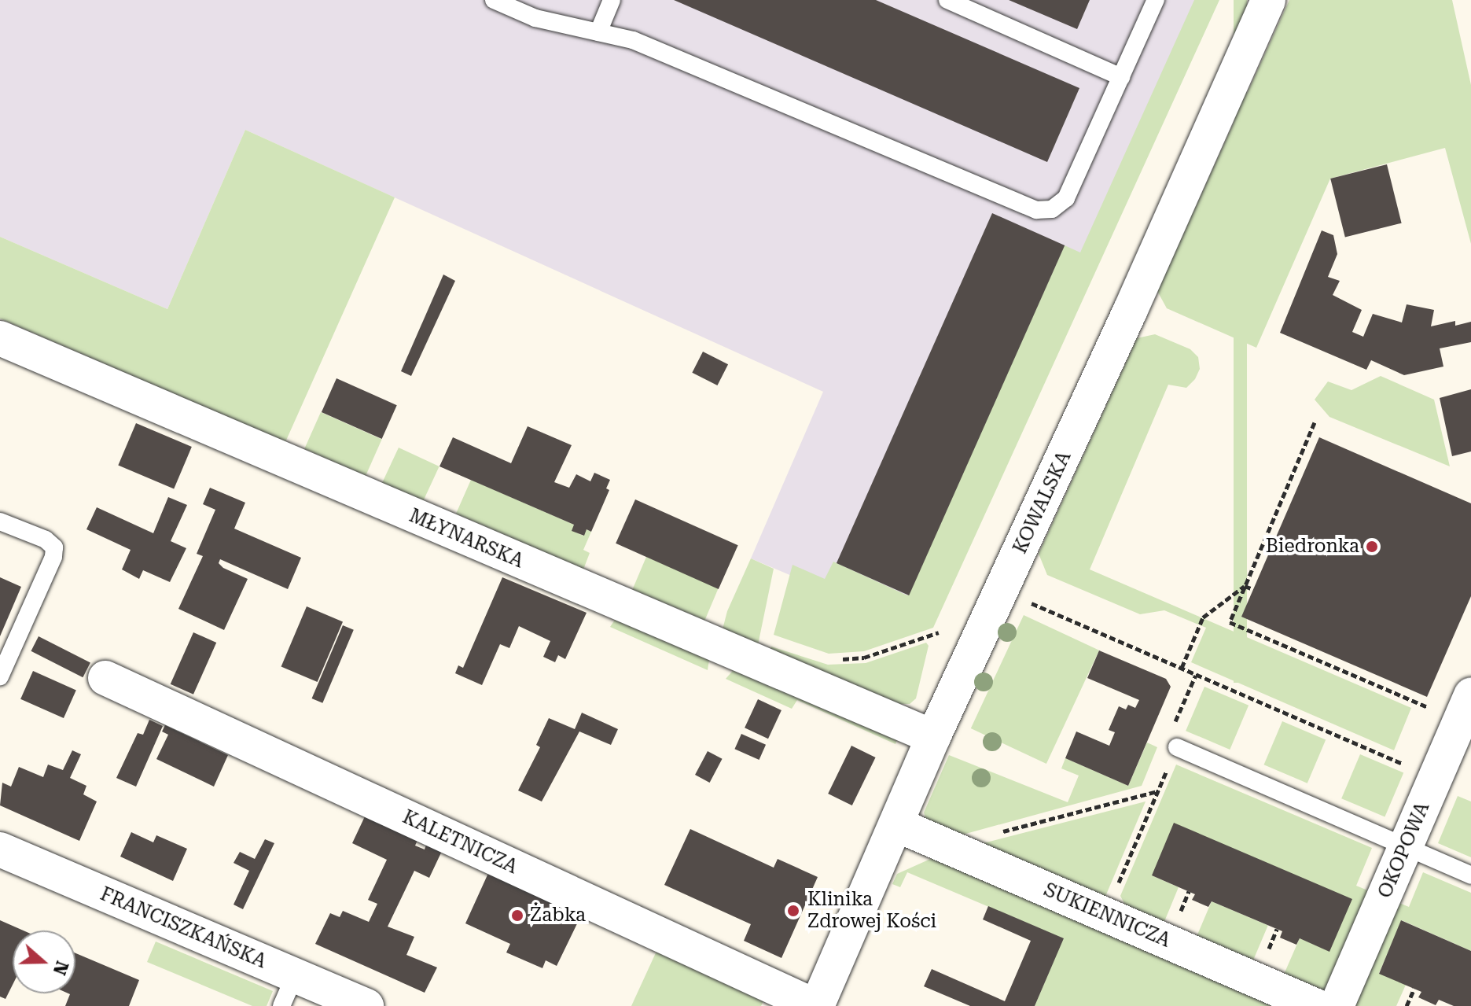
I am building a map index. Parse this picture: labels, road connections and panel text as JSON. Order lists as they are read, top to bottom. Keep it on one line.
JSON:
{"streets":{"street":["KOWALSKA","MŁYNARSKA","KALETNICZA","OKOPOWA","SUKIENNICZA","FRANCISZKAŃSKA"]},"crossings":[["KOWALSKA","MŁYNARSKA"],["KOWALSKA","KALETNICZA"],["KOWALSKA","SUKIENNICZA"]],"places":["Biedronka","Klinika Zdrowej Kości","Żabka"],"north":"right"}
